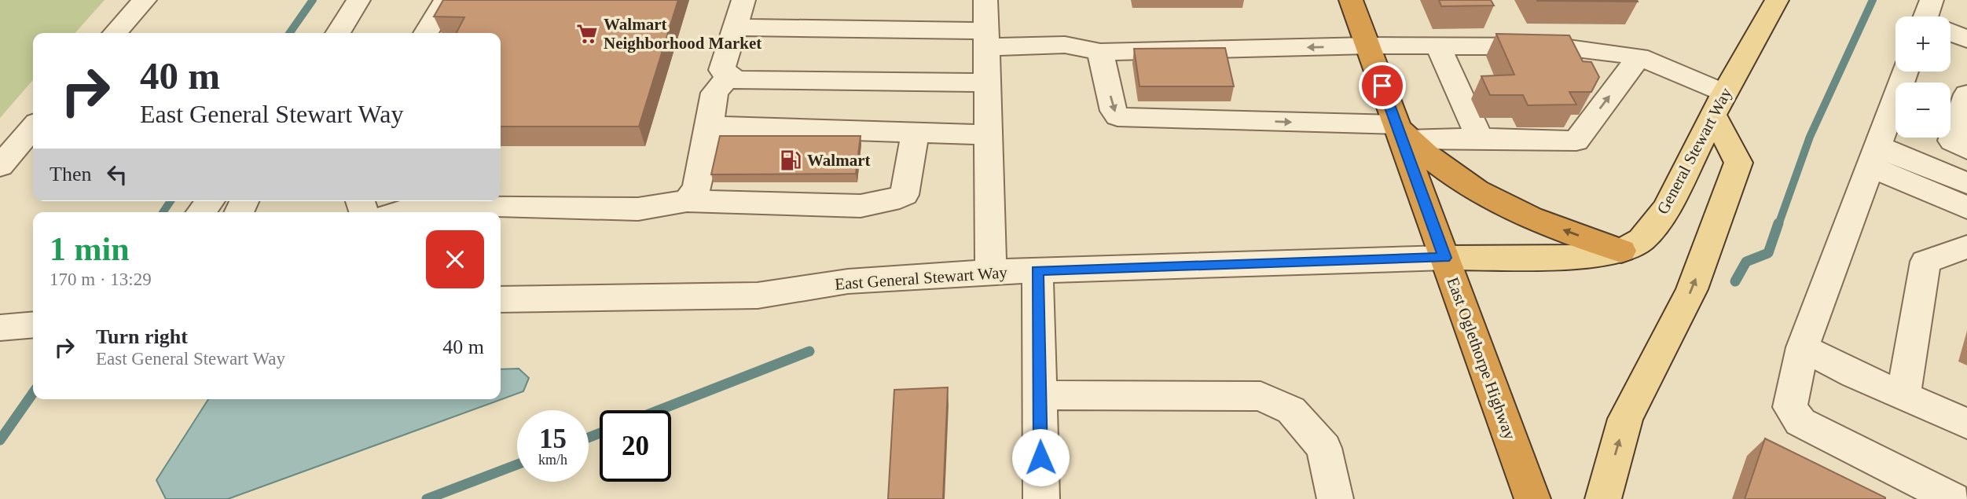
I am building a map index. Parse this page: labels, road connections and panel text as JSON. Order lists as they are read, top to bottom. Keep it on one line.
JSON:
{"streets":{"highway":["East Oglethorpe Highway"],"main road":["General Stewart Way"],"street":["East General Stewart Way"]},"crossings":[["General Stewart Way","East General Stewart Way"],["General Stewart Way","East Oglethorpe Highway"],["East General Stewart Way","East Oglethorpe Highway"]],"places":{"supermarket":["Walmart Neighborhood Market"],"fuel station":["Walmart"]},"page":{"map_buttons":["+","−"],"turn":["40 m","East General Stewart Way"],"then":"Then","heading":["1 min","170 m · 13:29"],"list":[{"name":"Turn right","note":"East General Stewart Way","value":"40 m"}],"speed":"15 km/h","limit":"20"}}
